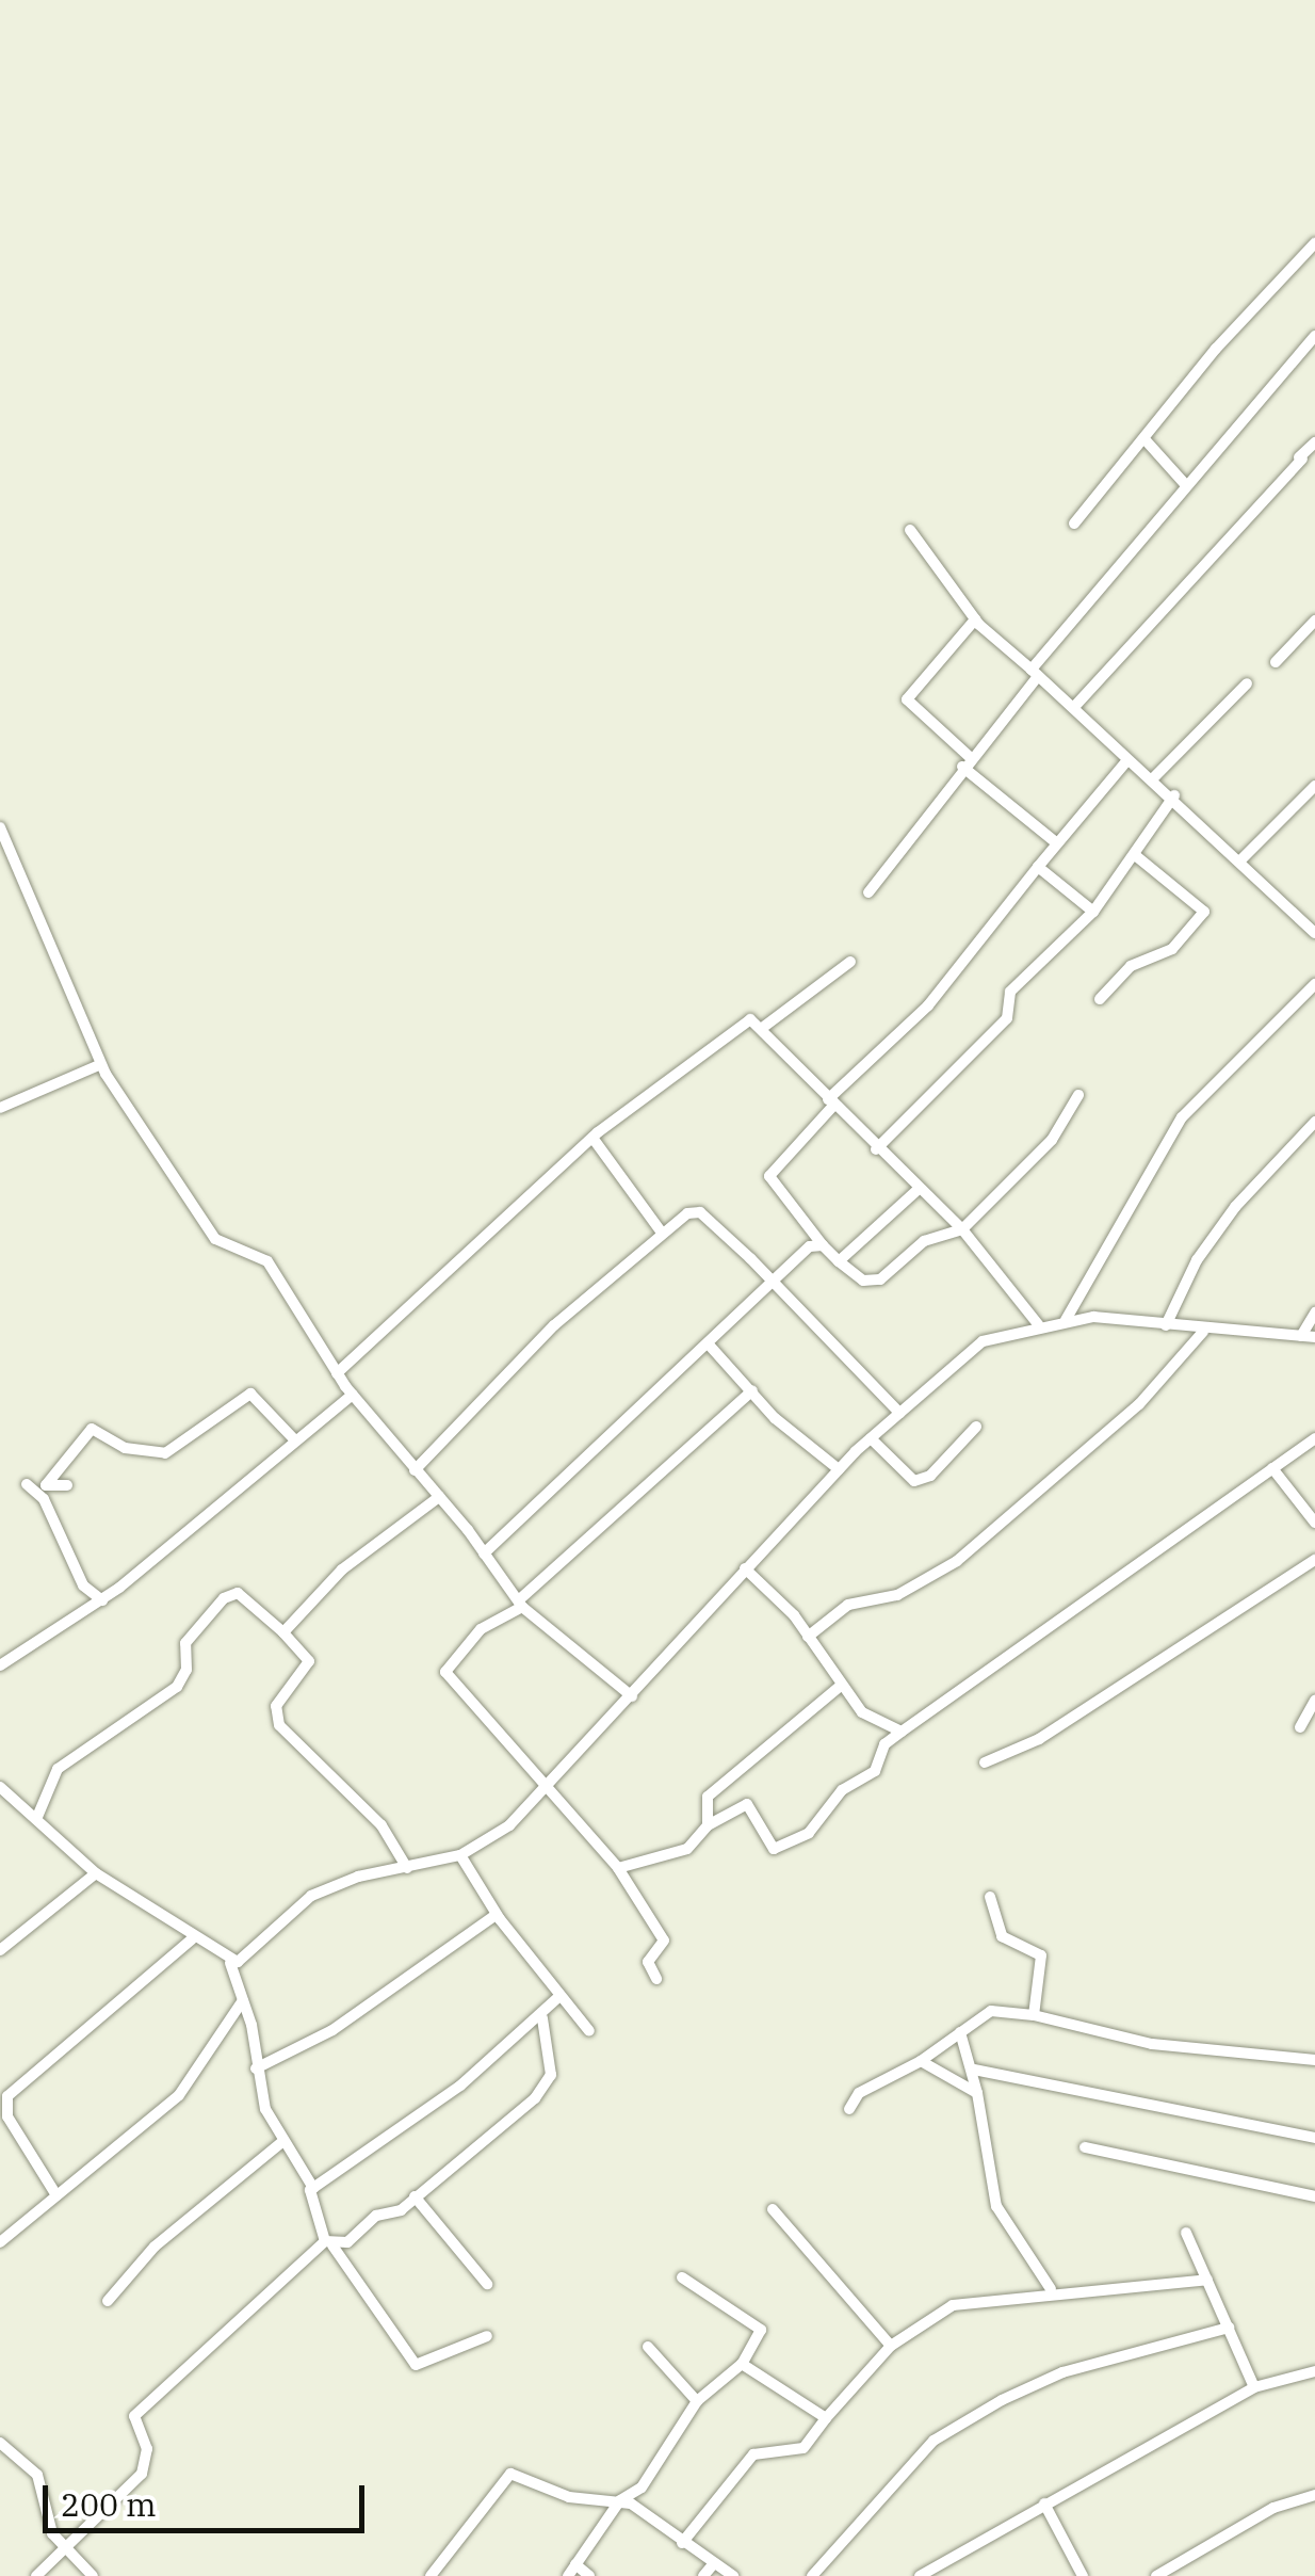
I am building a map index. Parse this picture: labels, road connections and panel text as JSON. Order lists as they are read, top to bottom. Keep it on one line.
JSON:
{"scale_bar":"200 m"}
